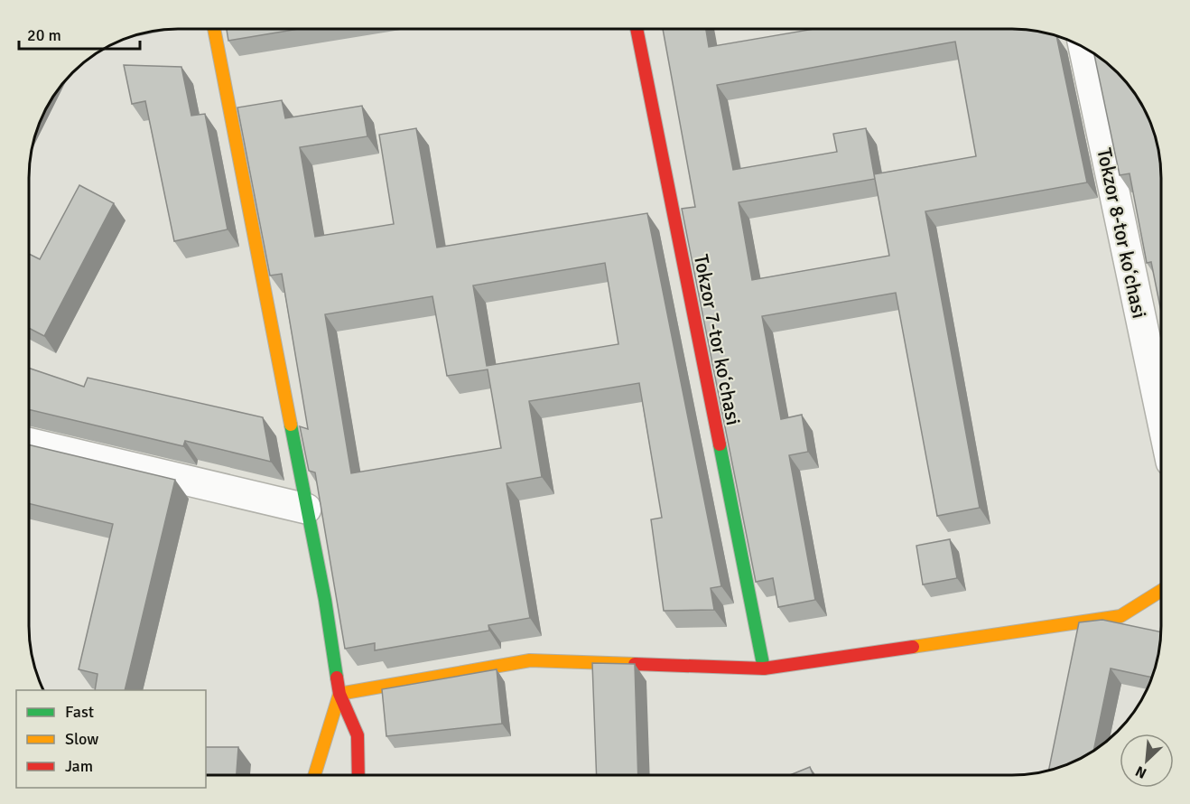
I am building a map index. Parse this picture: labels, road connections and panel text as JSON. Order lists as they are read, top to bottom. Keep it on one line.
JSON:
{"streets":{"street":["Tokzor 8-tor koʻchasi","Tokzor 7-tor koʻchasi"]},"legend":["Fast","Slow","Jam"],"scale_bar":"20 m","north":"bottom left"}
